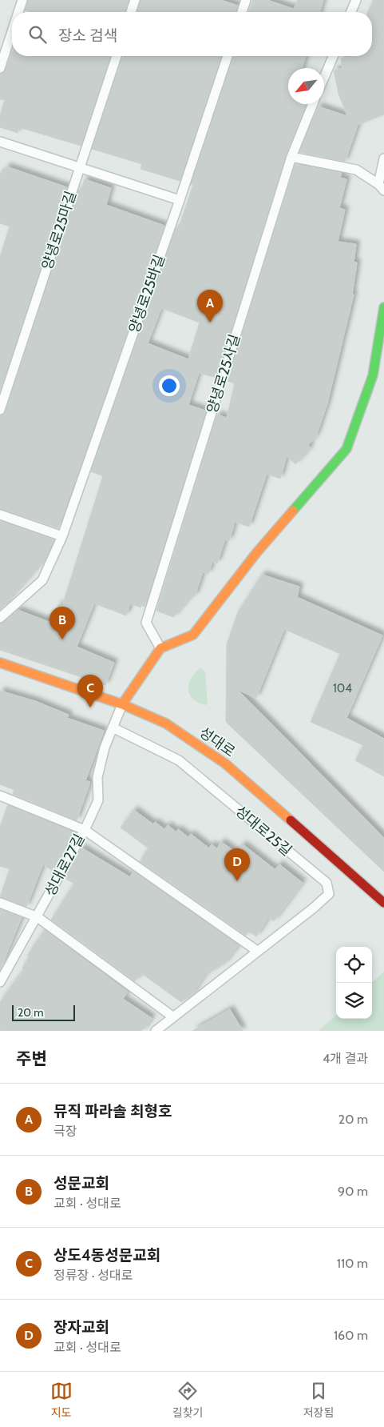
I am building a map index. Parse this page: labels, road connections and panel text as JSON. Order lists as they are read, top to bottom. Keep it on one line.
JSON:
{"streets":{"street":["성대로"],"lane":["양녕로25마길","양녕로25바길","양녕로25사길","성대로25길","성대로27길"]},"house_numbers":["104"],"scale_bar":"20 m","north":"bottom left","page":{"search":"장소 검색","pins":["A","B","C","D"],"scale":"20 m","heading":["주변","4개 결과"],"list":[{"mark":"A","name":"뮤직 파라솔 최형호","note":"극장","value":"20 m"},{"mark":"B","name":"성문교회","note":"교회 · 성대로","value":"90 m"},{"mark":"C","name":"상도4동성문교회","note":"정류장 · 성대로","value":"110 m"},{"mark":"D","name":"장자교회","note":"교회 · 성대로","value":"160 m"}],"nav":["지도","길찾기","저장됨"]}}
